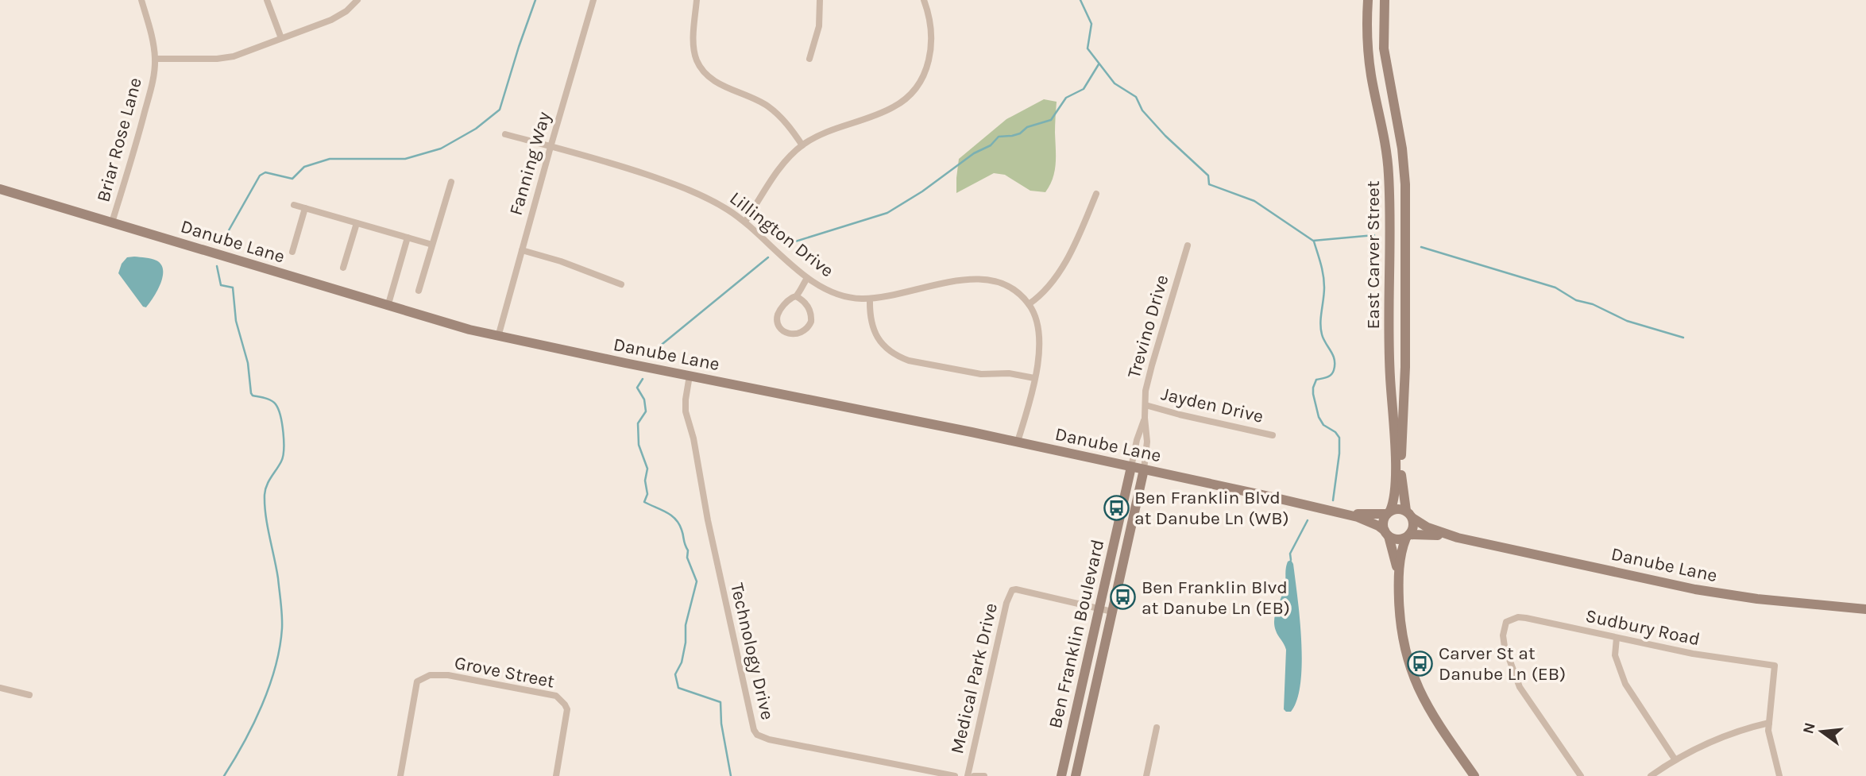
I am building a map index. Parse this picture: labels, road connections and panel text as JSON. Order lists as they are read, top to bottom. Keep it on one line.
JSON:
{"streets":{"street":["Briar Rose Lane","Fanning Way","Lillington Drive","Danube Lane","East Carver Street","Trevino Drive","Jayden Drive","Sudbury Road","Ben Franklin Boulevard","Technology Drive","Grove Street","Medical Park Drive"]},"crossings":[["Briar Rose Lane","Danube Lane"],["Fanning Way","Lillington Drive"],["Fanning Way","Danube Lane"],["Lillington Drive","Danube Lane"],["Danube Lane","East Carver Street"],["Danube Lane","Trevino Drive"],["Danube Lane","Ben Franklin Boulevard"],["Danube Lane","Technology Drive"],["Trevino Drive","Jayden Drive"],["Trevino Drive","Ben Franklin Boulevard"],["Ben Franklin Boulevard","Medical Park Drive"]],"places":{"bus stop":["Ben Franklin Blvd at Danube Ln (WB)","Ben Franklin Blvd at Danube Ln (EB)","Carver St at Danube Ln (EB)"]},"north":"left"}
